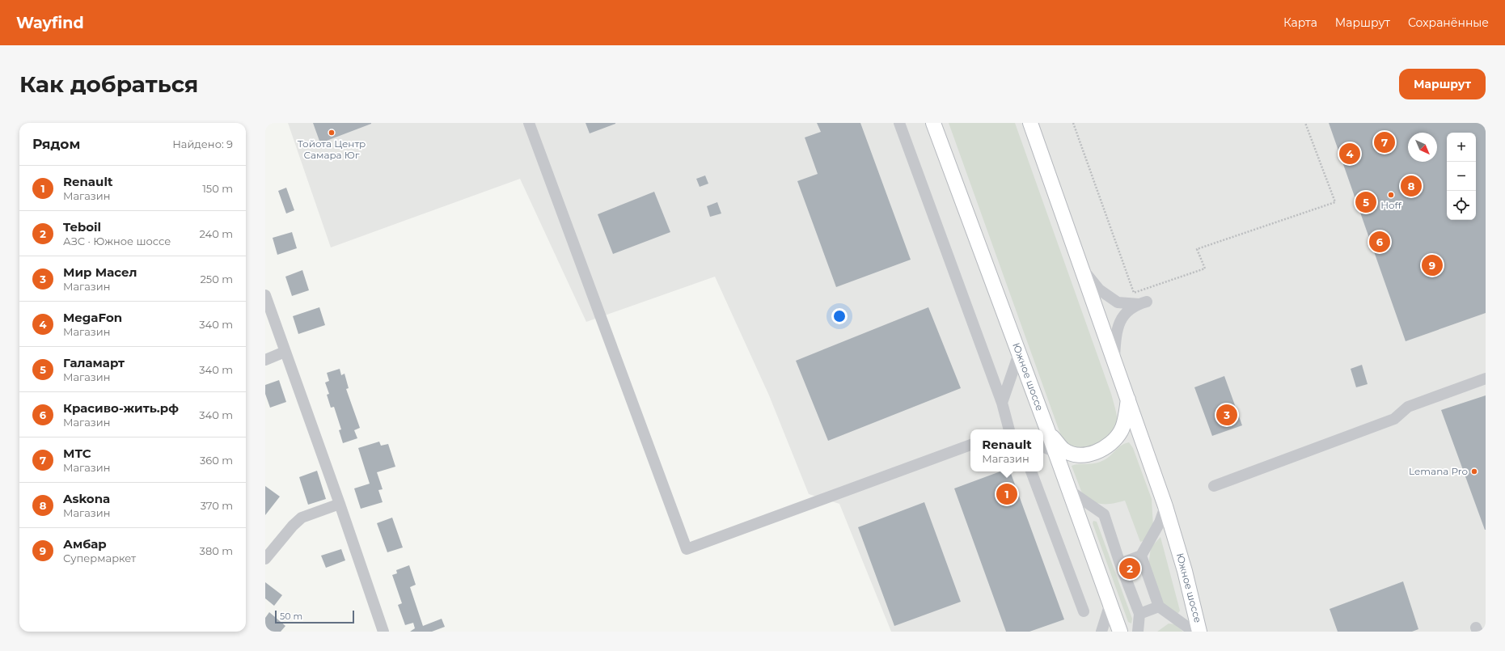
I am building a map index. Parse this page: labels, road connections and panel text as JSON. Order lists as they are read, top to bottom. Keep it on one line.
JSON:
{"streets":{"main road":["Южное шоссе"]},"places":["Тойота Центр Самара Юг","Hoff","Lemana Pro"],"scale_bar":"50 m","north":"bottom right","page":{"header":"Wayfind","nav":["Карта","Маршрут","Сохранённые"],"buttons":"Маршрут","title":"Как добраться","heading":["Рядом","Найдено: 9"],"pins":["7","4","8","5","6","9","3","1","2"],"map_buttons":["+","−"],"list":[{"mark":"1","name":"Renault","note":"Магазин","value":"150 m"},{"mark":"2","name":"Teboil","note":"АЗС · Южное шоссе","value":"240 m"},{"mark":"3","name":"Мир Масел","note":"Магазин","value":"250 m"},{"mark":"4","name":"MegaFon","note":"Магазин","value":"340 m"},{"mark":"5","name":"Галамарт","note":"Магазин","value":"340 m"},{"mark":"6","name":"Красиво-жить.рф","note":"Магазин","value":"340 m"},{"mark":"7","name":"МТС","note":"Магазин","value":"360 m"},{"mark":"8","name":"Askona","note":"Магазин","value":"370 m"},{"mark":"9","name":"Амбар","note":"Супермаркет","value":"380 m"}],"popup":["Renault","Магазин"],"scale":"50 m"}}
